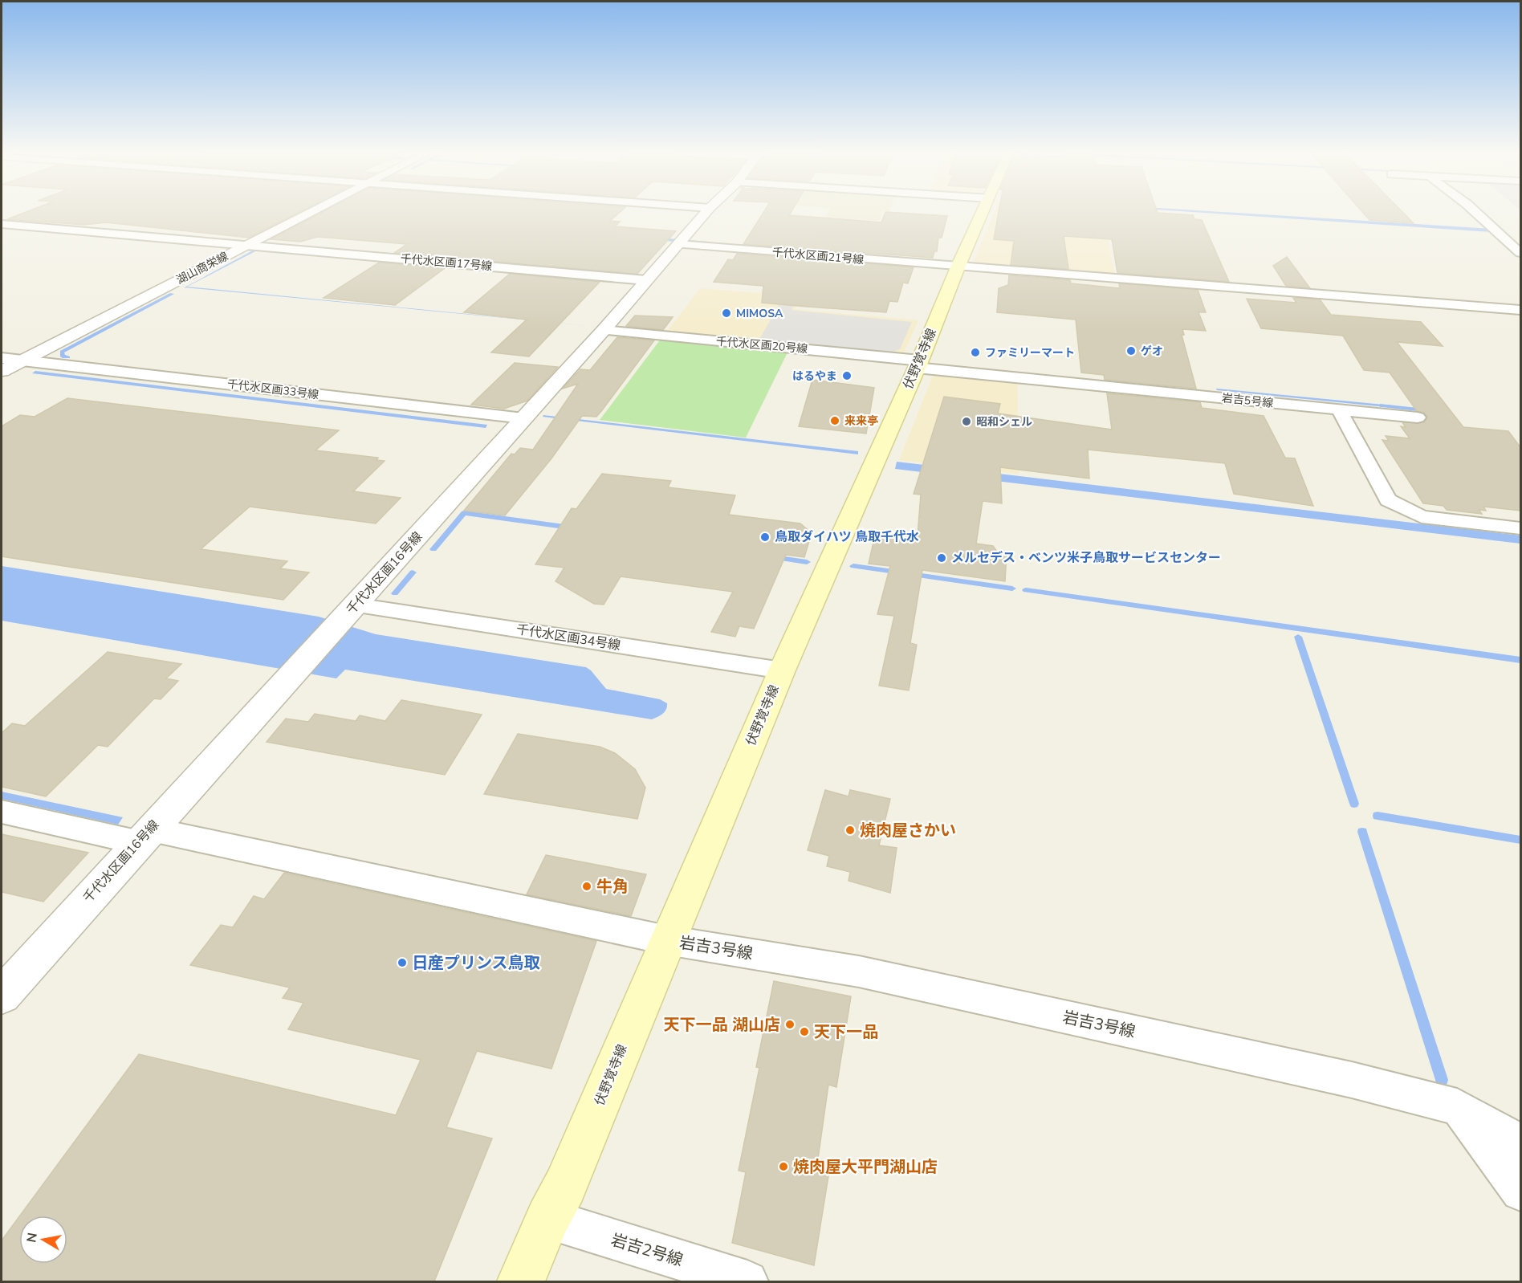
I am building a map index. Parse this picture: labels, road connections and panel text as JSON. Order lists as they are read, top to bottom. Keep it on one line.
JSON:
{"streets":{"main road":["伏野覚寺線"],"street":["千代水区画21号線","千代水区画17号線","湖山商栄線","千代水区画20号線","千代水区画33号線","岩吉5号線","千代水区画16号線","千代水区画34号線","岩吉3号線","岩吉2号線"]},"crossings":[["千代水区画21号線","伏野覚寺線"],["千代水区画21号線","千代水区画16号線"],["千代水区画17号線","湖山商栄線"],["千代水区画17号線","千代水区画16号線"],["湖山商栄線","千代水区画33号線"],["千代水区画20号線","伏野覚寺線"],["千代水区画20号線","岩吉5号線"],["千代水区画20号線","千代水区画16号線"],["伏野覚寺線","岩吉5号線"],["伏野覚寺線","千代水区画34号線"],["伏野覚寺線","岩吉3号線"],["伏野覚寺線","岩吉2号線"],["千代水区画33号線","千代水区画16号線"],["千代水区画16号線","千代水区画34号線"],["千代水区画16号線","岩吉3号線"]],"places":["MIMOSA","ゲオ","ファミリーマート","はるやま","来来亭","昭和シェル","鳥取ダイハツ 鳥取千代水","メルセデス・ベンツ米子鳥取サービスセンター","焼肉屋さかい","牛角","日産プリンス鳥取","天下一品 湖山店","天下一品","焼肉屋大平門湖山店"],"north":"left"}
